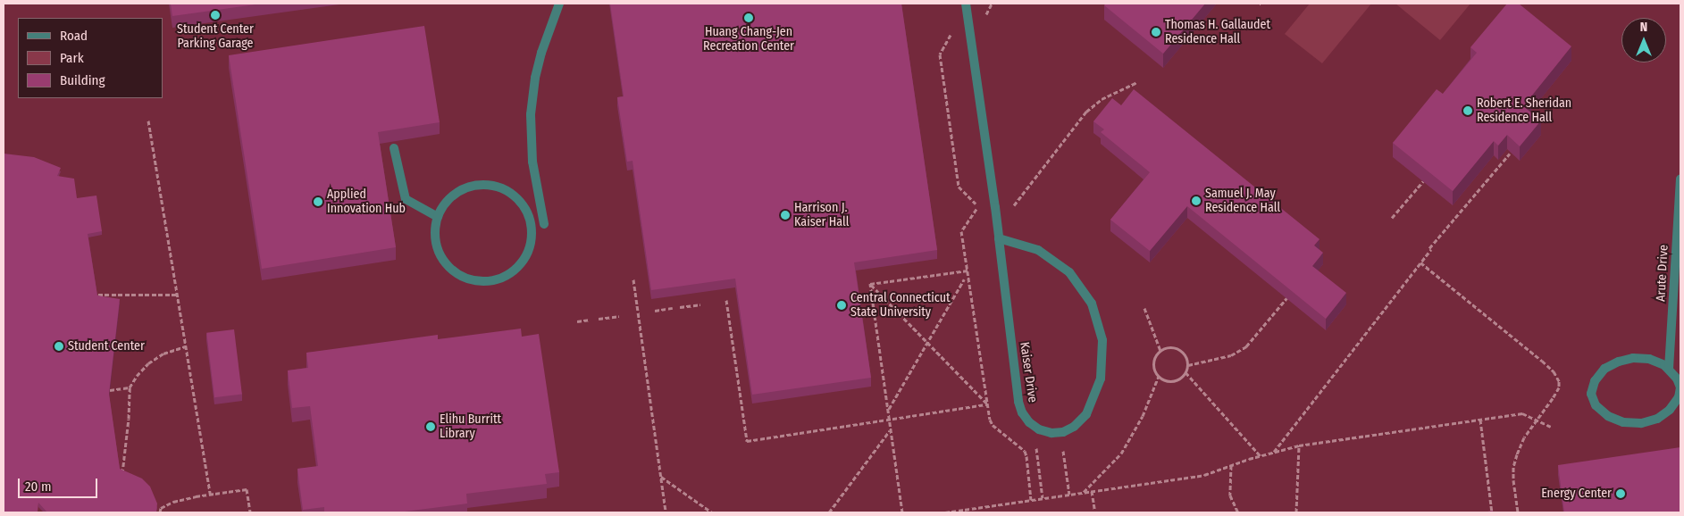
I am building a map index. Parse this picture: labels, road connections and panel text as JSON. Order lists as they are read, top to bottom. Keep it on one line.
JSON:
{"streets":{"street":["Arute Drive","Kaiser Drive"]},"places":["Student Center Parking Garage","Huang Chang-Jen Recreation Center","Thomas H. Gallaudet Residence Hall","Robert E. Sheridan Residence Hall","Samuel J. May Residence Hall","Applied Innovation Hub","Harrison J. Kaiser Hall","Central Connecticut State University","Student Center","Elihu Burritt Library","Energy Center"],"legend":["Road","Park","Building"],"scale_bar":"20 m","north":"top"}
